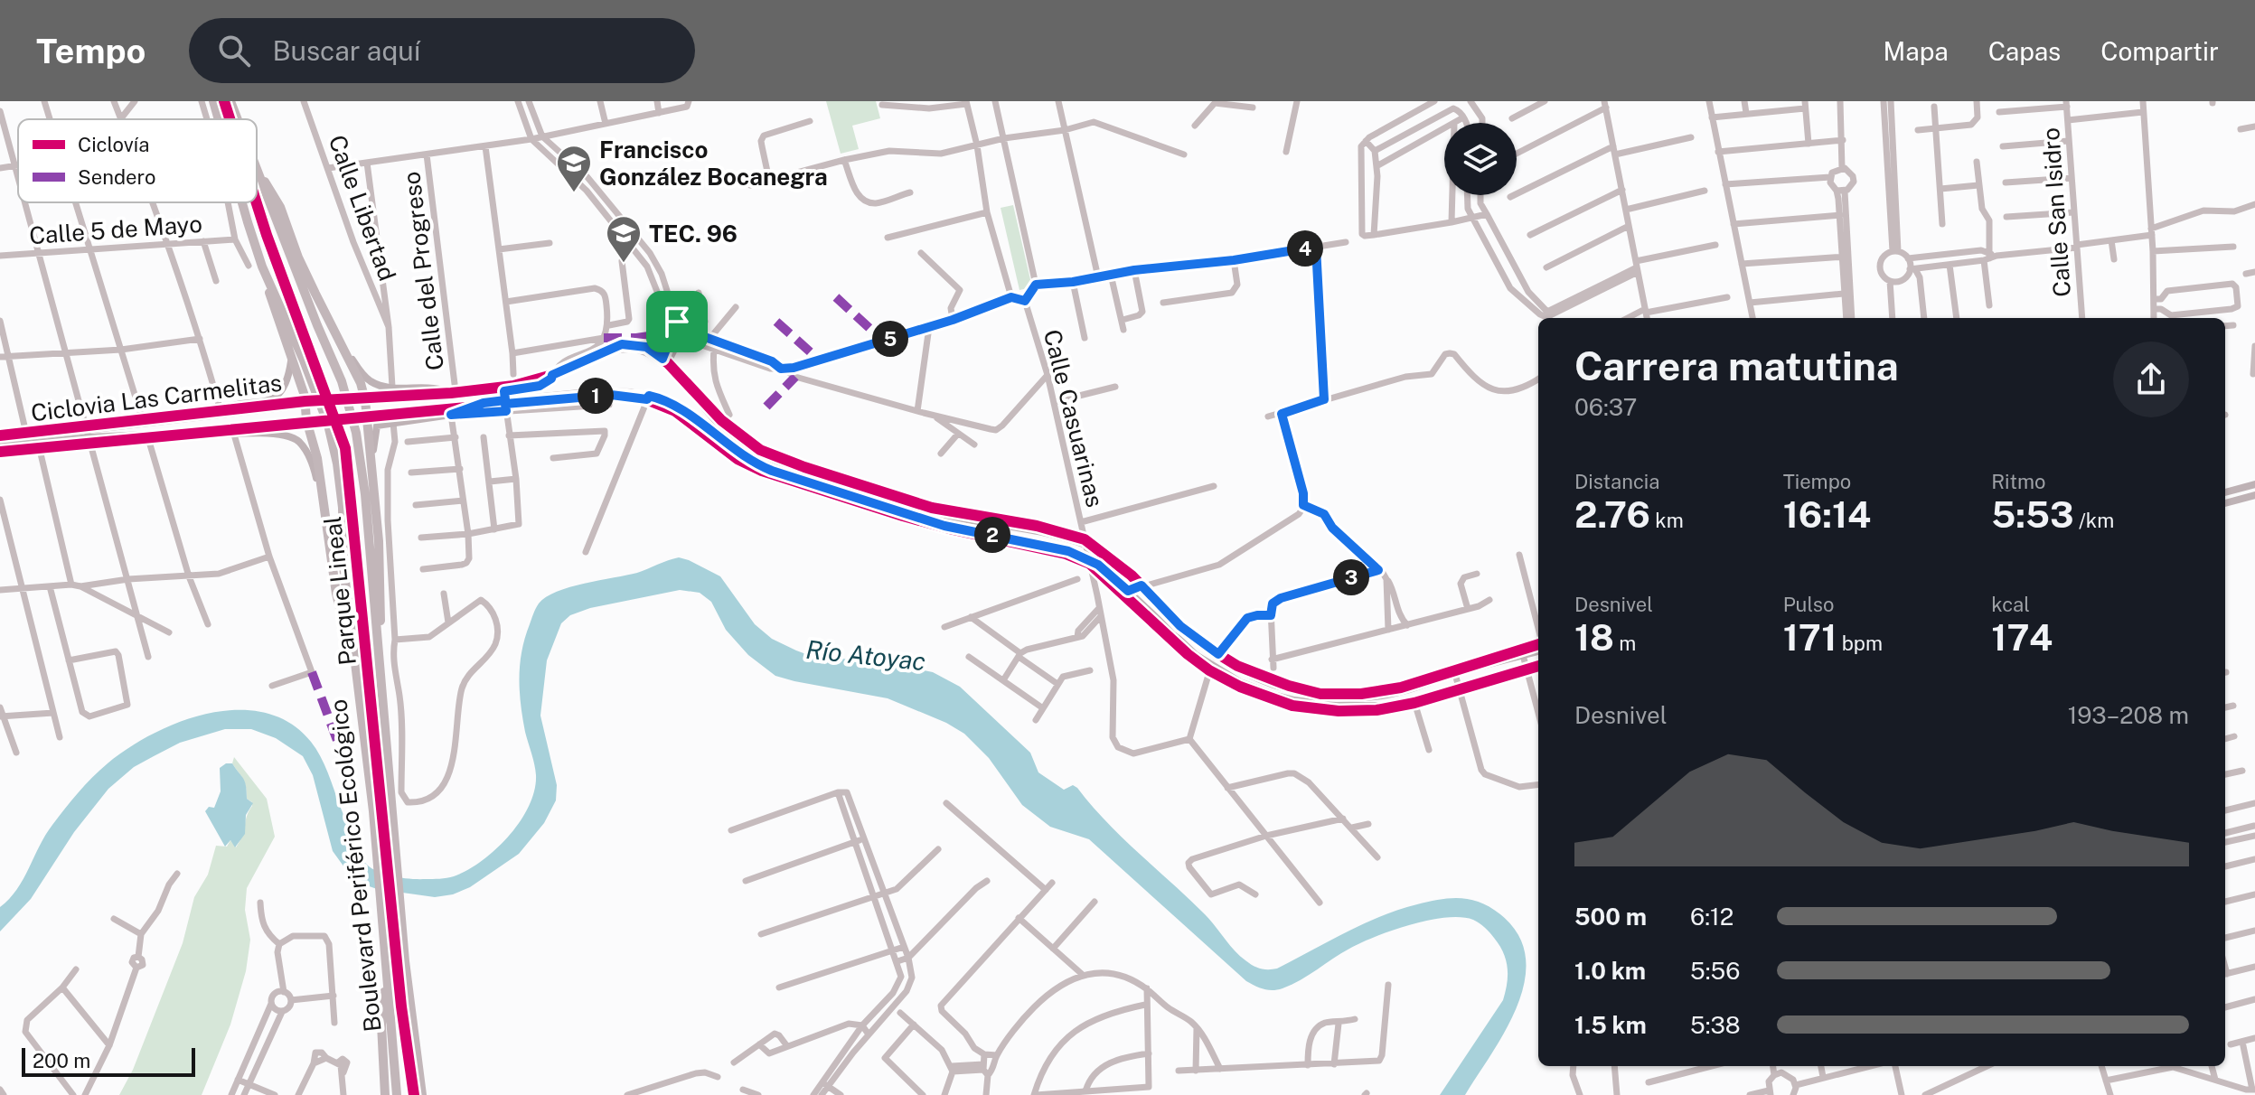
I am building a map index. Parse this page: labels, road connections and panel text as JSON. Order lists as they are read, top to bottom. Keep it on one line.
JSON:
{"streets":{"highway":["Boulevard Periférico Ecológico"],"main road":["Calle Casuarinas"],"street":["Calle Libertad","Calle San Isidro","Calle 5 de Mayo","Calle del Progreso"],"cycle path":["Ciclovia Las Carmelitas","Parque Lineal"]},"water":["Río Atoyac"],"places":{"school or university":["Francisco González Bocanegra","TEC. 96"]},"legend":["Ciclovía","Sendero"],"scale_bar":"200 m","page":{"header":"Tempo","search":"Buscar aquí","nav":["Mapa","Capas","Compartir"],"pins":["4","5","1","2","3"],"heading":["Carrera matutina","06:37"],"stats":[["Distancia","2.76 km"],["Tiempo","16:14"],["Ritmo","5:53 /km"],["Desnivel","18 m"],["Pulso","171 bpm"],["kcal","174"]],"chart":["Desnivel","193–208 m"],"list":[{"name":"500 m","note":"6:12"},{"name":"1.0 km","note":"5:56"},{"name":"1.5 km","note":"5:38"}],"scale":"200 m"}}
